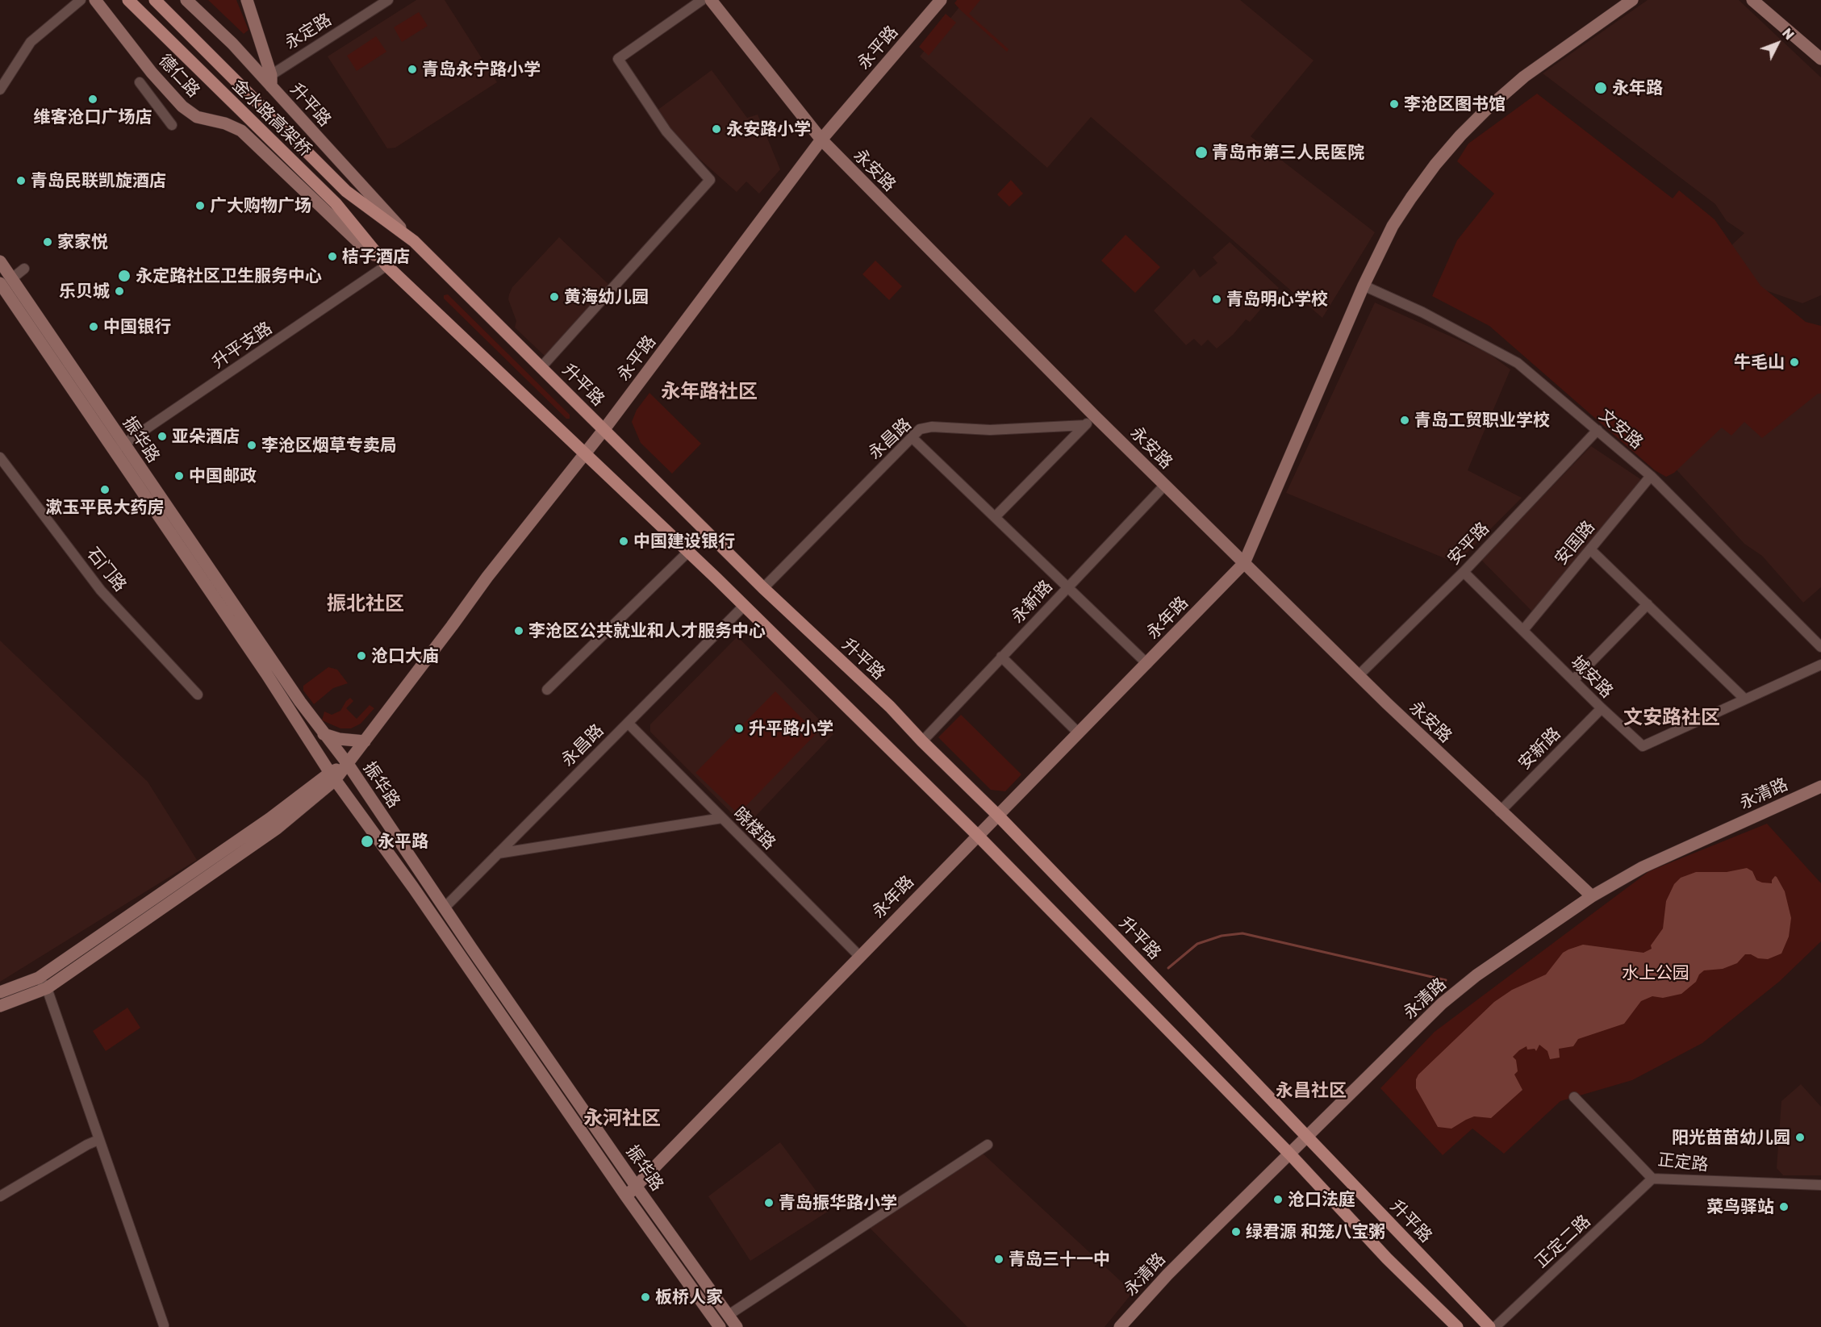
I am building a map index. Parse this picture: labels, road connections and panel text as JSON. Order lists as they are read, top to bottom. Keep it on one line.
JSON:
{"streets":{"main road":["永平路","德仁路","升平路","金水路高架桥","永安路","振华路","永年路","永清路"],"street":["永定路","升平支路","文安路","永昌路","安国路","安平路","石门路","永新路","城安路","安新路","晓楼路","正定路","正定二路"]},"crossings":[["永定路","升平路"],["永平路","升平路"],["永平路","永安路"],["永平路","振华路"],["德仁路","金水路高架桥"],["德仁路","升平支路"],["升平路","金水路高架桥"],["升平路","永昌路"],["升平路","永新路"],["升平路","永年路"],["升平路","永清路"],["金水路高架桥","升平支路"],["永安路","安平路"],["永安路","永新路"],["永安路","永年路"],["永安路","安新路"],["永安路","永清路"],["升平支路","振华路"],["文安路","安国路"],["文安路","安平路"],["文安路","永年路"],["永昌路","振华路"],["永昌路","晓楼路"],["振华路","永年路"],["安国路","城安路"],["安平路","城安路"],["永年路","晓楼路"],["城安路","安新路"],["正定路","正定二路"]],"districts":["永年路社区","振北社区","文安路社区","永昌社区","永河社区"],"parks":["水上公园"],"places":["青岛永宁路小学","永年路","维客沧口广场店","李沧区图书馆","永安路小学","青岛市第三人民医院","青岛民联凯旋酒店","广大购物广场","家家悦","桔子酒店","永定路社区卫生服务中心","乐贝城","黄海幼儿园","青岛明心学校","中国银行","牛毛山","青岛工贸职业学校","亚朵酒店","李沧区烟草专卖局","中国邮政","漱玉平民大药房","中国建设银行","李沧区公共就业和人才服务中心","沧口大庙","升平路小学","永平路","阳光苗苗幼儿园","沧口法庭","青岛振华路小学","菜鸟驿站","绿君源 和笼八宝粥","青岛三十一中","板桥人家"],"north":"top right"}
